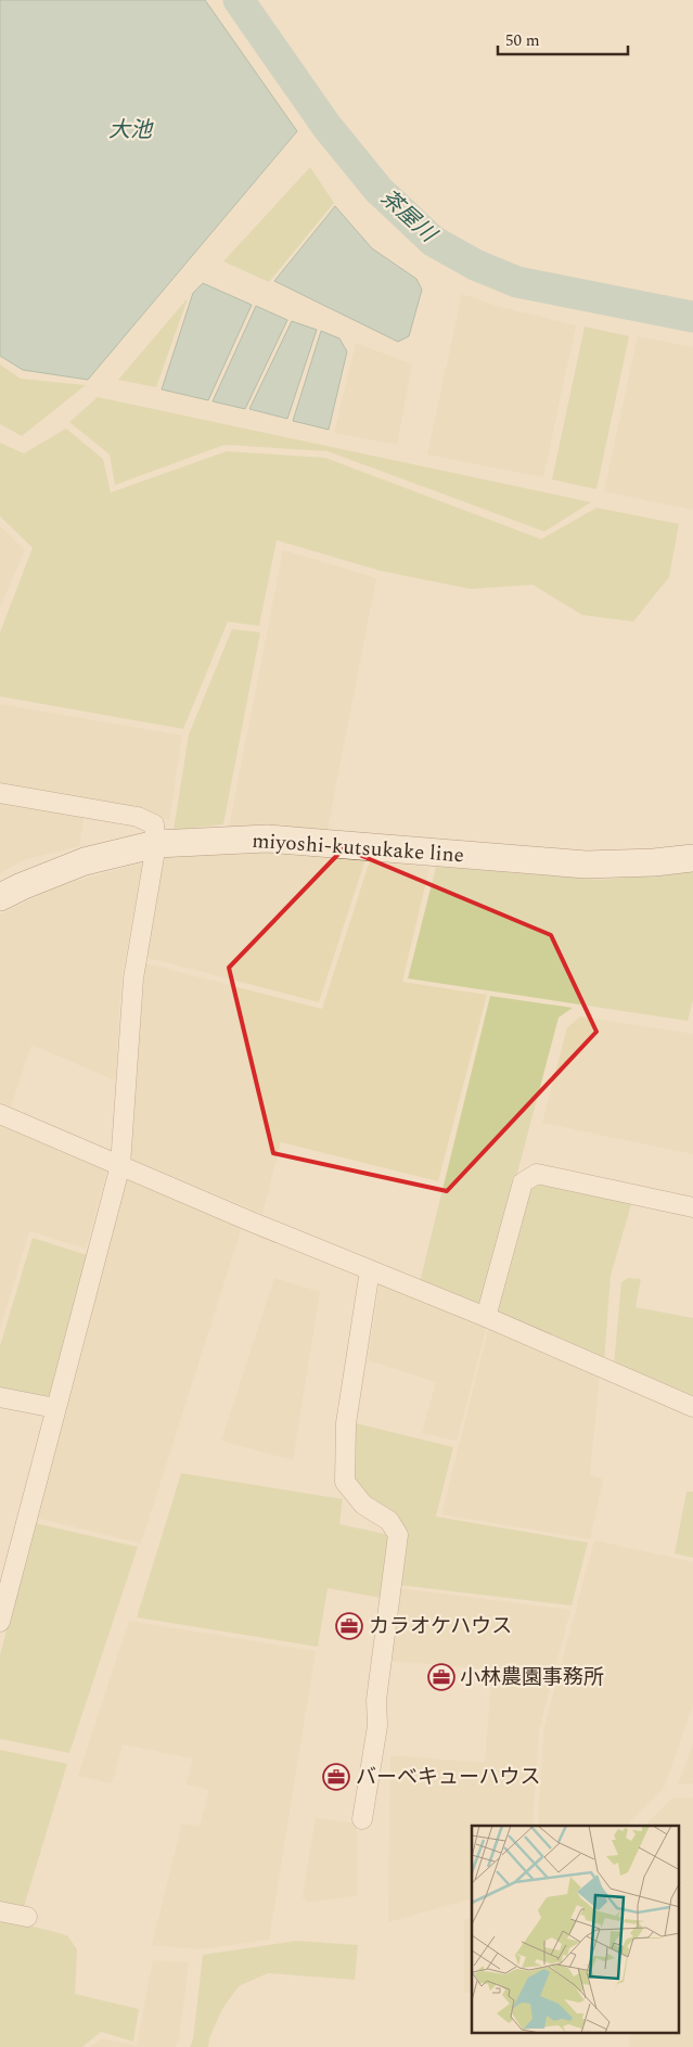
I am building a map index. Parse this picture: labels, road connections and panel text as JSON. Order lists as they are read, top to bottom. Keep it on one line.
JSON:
{"streets":{"main road":["miyoshi-kutsukake line"]},"water":["大池","茶屋川"],"places":{"office":["カラオケハウス","小林農園事務所","バーベキューハウス"]},"scale_bar":"50 m"}
